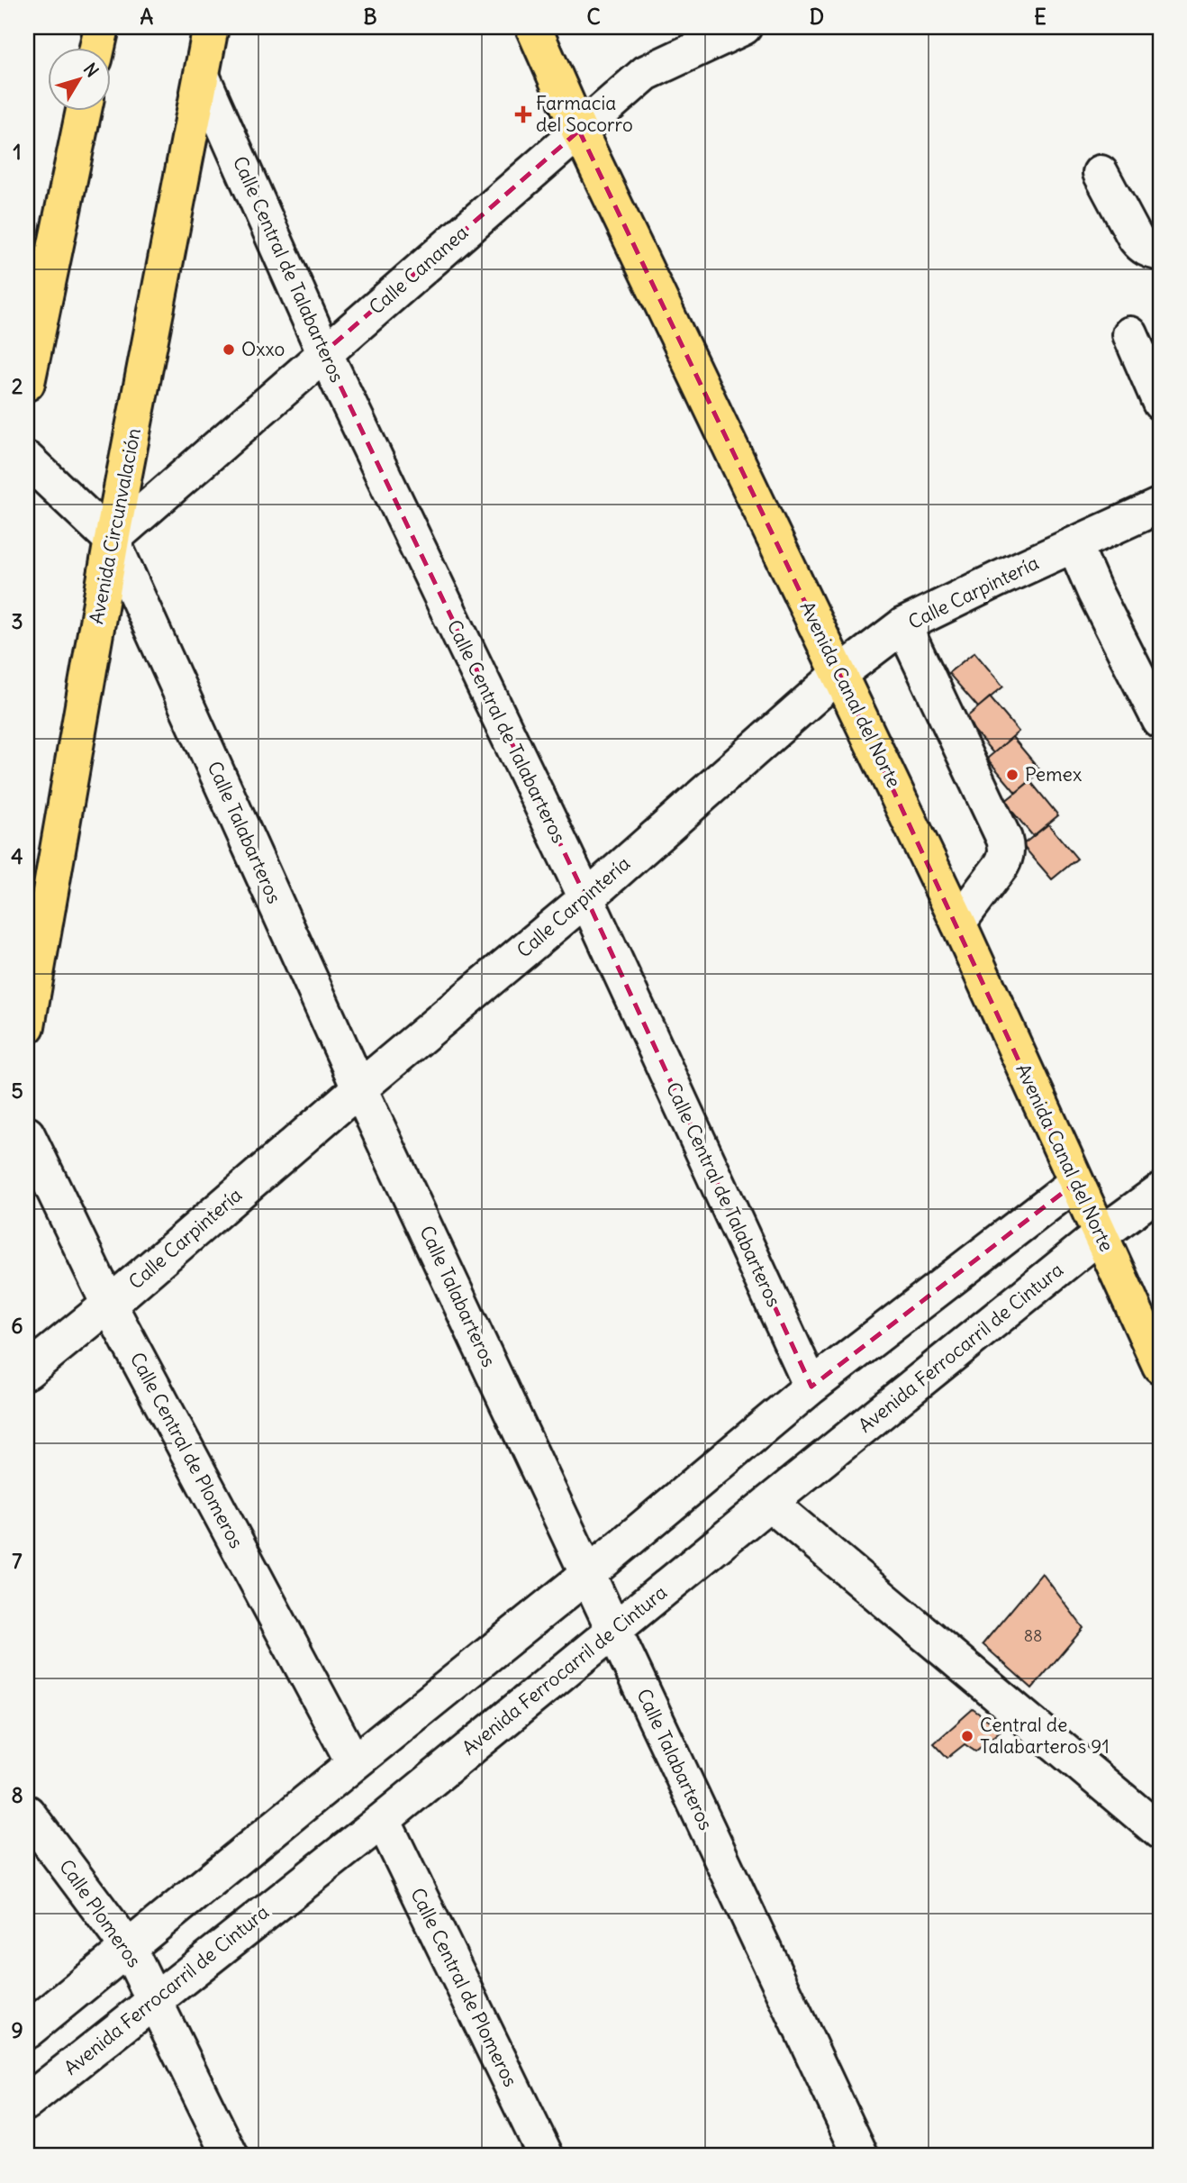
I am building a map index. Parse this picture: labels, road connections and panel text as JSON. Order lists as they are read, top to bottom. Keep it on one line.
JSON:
{"streets":{"main road":["Avenida Circunvalación","Avenida Canal del Norte"],"street":["Calle Central de Talabarteros","Calle Cananea","Calle Carpintería","Calle Talabarteros","Avenida Ferrocarril de Cintura","Calle Central de Plomeros","Calle Plomeros"]},"crossings":[["Calle Central de Talabarteros","Calle Cananea"],["Calle Central de Talabarteros","Avenida Circunvalación"],["Calle Central de Talabarteros","Calle Carpintería"],["Calle Cananea","Avenida Circunvalación"],["Calle Cananea","Avenida Canal del Norte"],["Calle Cananea","Calle Talabarteros"],["Avenida Circunvalación","Calle Talabarteros"],["Calle Carpintería","Avenida Canal del Norte"],["Calle Carpintería","Calle Talabarteros"],["Calle Carpintería","Calle Central de Plomeros"],["Avenida Canal del Norte","Avenida Ferrocarril de Cintura"],["Calle Talabarteros","Avenida Ferrocarril de Cintura"],["Avenida Ferrocarril de Cintura","Calle Central de Plomeros"],["Avenida Ferrocarril de Cintura","Calle Plomeros"]],"places":{"health":["Farmacia del Socorro"],"other":["Oxxo","Pemex","Central de Talabarteros 91"]},"house_numbers":["88"],"north":"top right","grid":{"columns":["A","B","C","D","E"],"rows":["1","2","3","4","5","6","7","8","9"]}}
